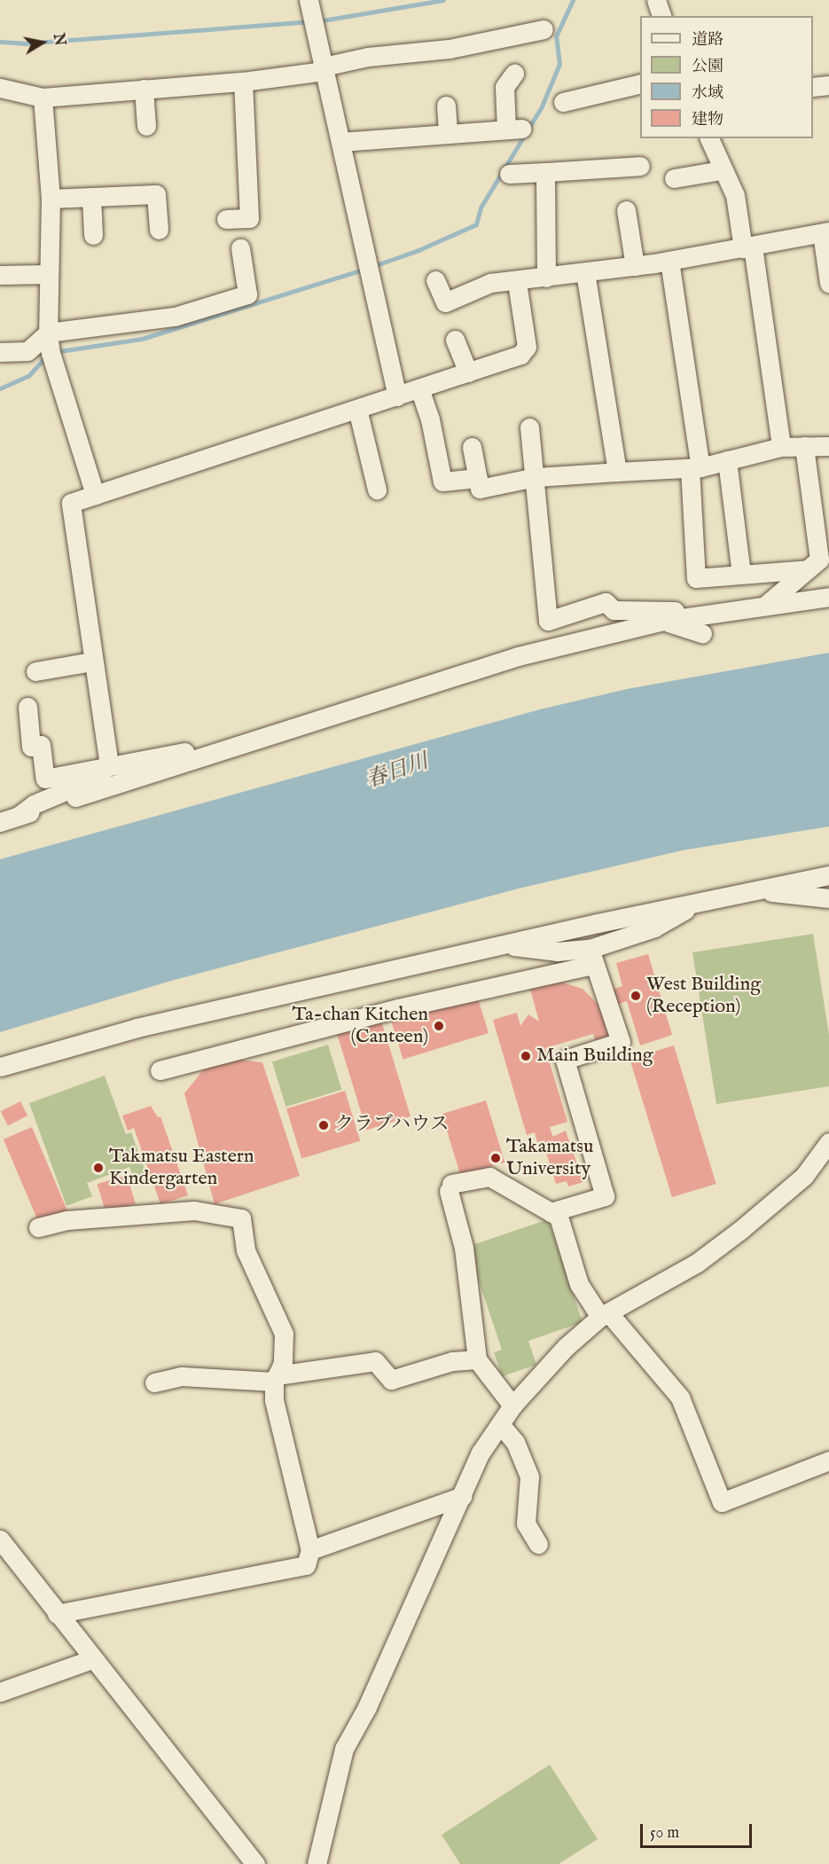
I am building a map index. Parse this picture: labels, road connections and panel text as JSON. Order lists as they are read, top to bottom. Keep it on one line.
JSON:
{"water":["春日川"],"places":["West Building (Reception)","Ta-chan Kitchen (Canteen)","Main Building","クラブハウス","Takamatsu University","Takmatsu Eastern Kindergarten"],"legend":["道路","公園","水域","建物"],"scale_bar":"50 m","north":"right"}
